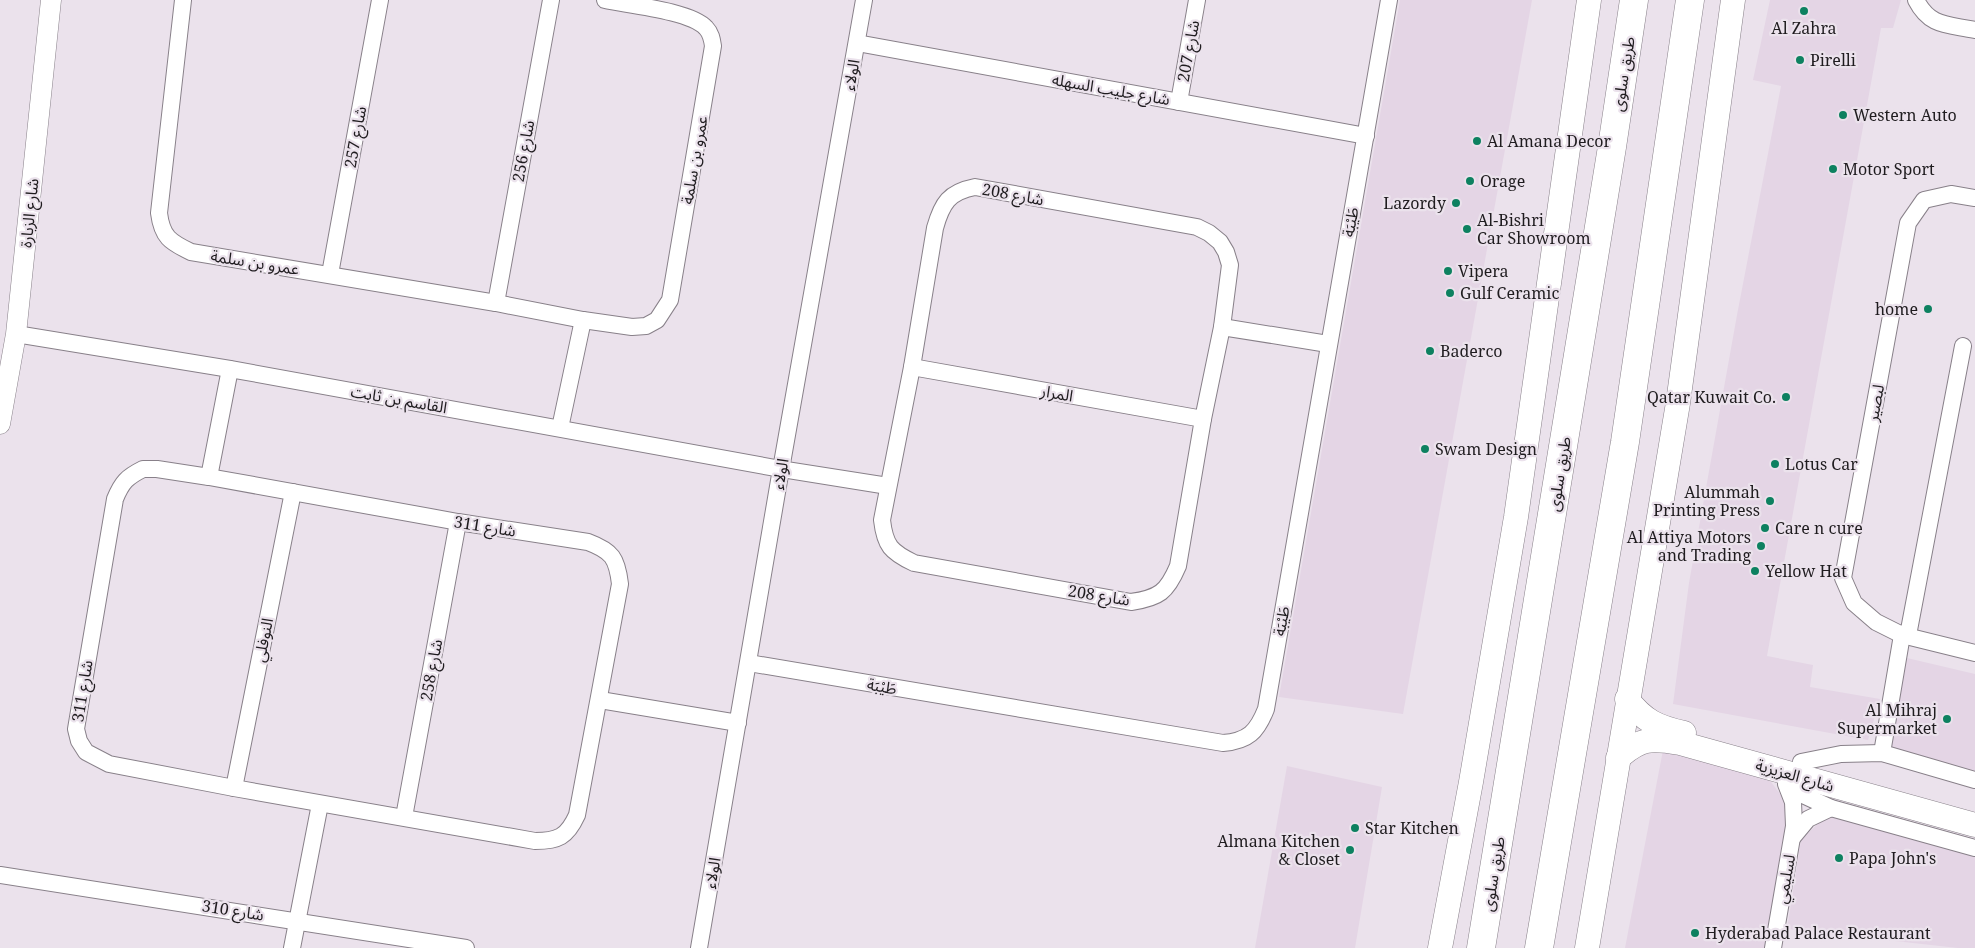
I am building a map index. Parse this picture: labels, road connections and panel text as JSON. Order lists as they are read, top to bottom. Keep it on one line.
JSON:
{"streets":{"highway":["طريق سلوى"],"main road":["شارع العزيزية"],"street":["شارع 207","الولاء","شارع جليب السهله","شارع 257","شارع 256","عمرو بن سلمة","شارع 208","شارع الزبارة","طَيْبَة","المرار","القاسم بن ثابت","لبصير","شارع 311","النوفلي","شارع 258","لسليمي","شارع 310"]},"crossings":[["شارع 207","شارع جليب السهله"],["الولاء","شارع جليب السهله"],["الولاء","طَيْبَة"],["الولاء","القاسم بن ثابت"],["شارع جليب السهله","طَيْبَة"],["شارع 257","عمرو بن سلمة"],["شارع 256","عمرو بن سلمة"],["شارع 208","المرار"],["شارع الزبارة","القاسم بن ثابت"],["شارع 311","النوفلي"],["شارع 311","شارع 258"],["شارع العزيزية","لسليمي"]],"places":["Al Zahra","Pirelli","Western Auto","Al Amana Decor","Motor Sport","Orage","Lazordy","Al-Bishri Car Showroom","Vipera","Gulf Ceramic","home","Baderco","Qatar Kuwait Co.","Swam Design","Lotus Car","Alummah Printing Press","Care n cure","Al Attiya Motors and Trading","Yellow Hat","Al Mihraj Supermarket","Star Kitchen","Almana Kitchen & Closet","Papa John's","Hyderabad Palace Restaurant"]}
